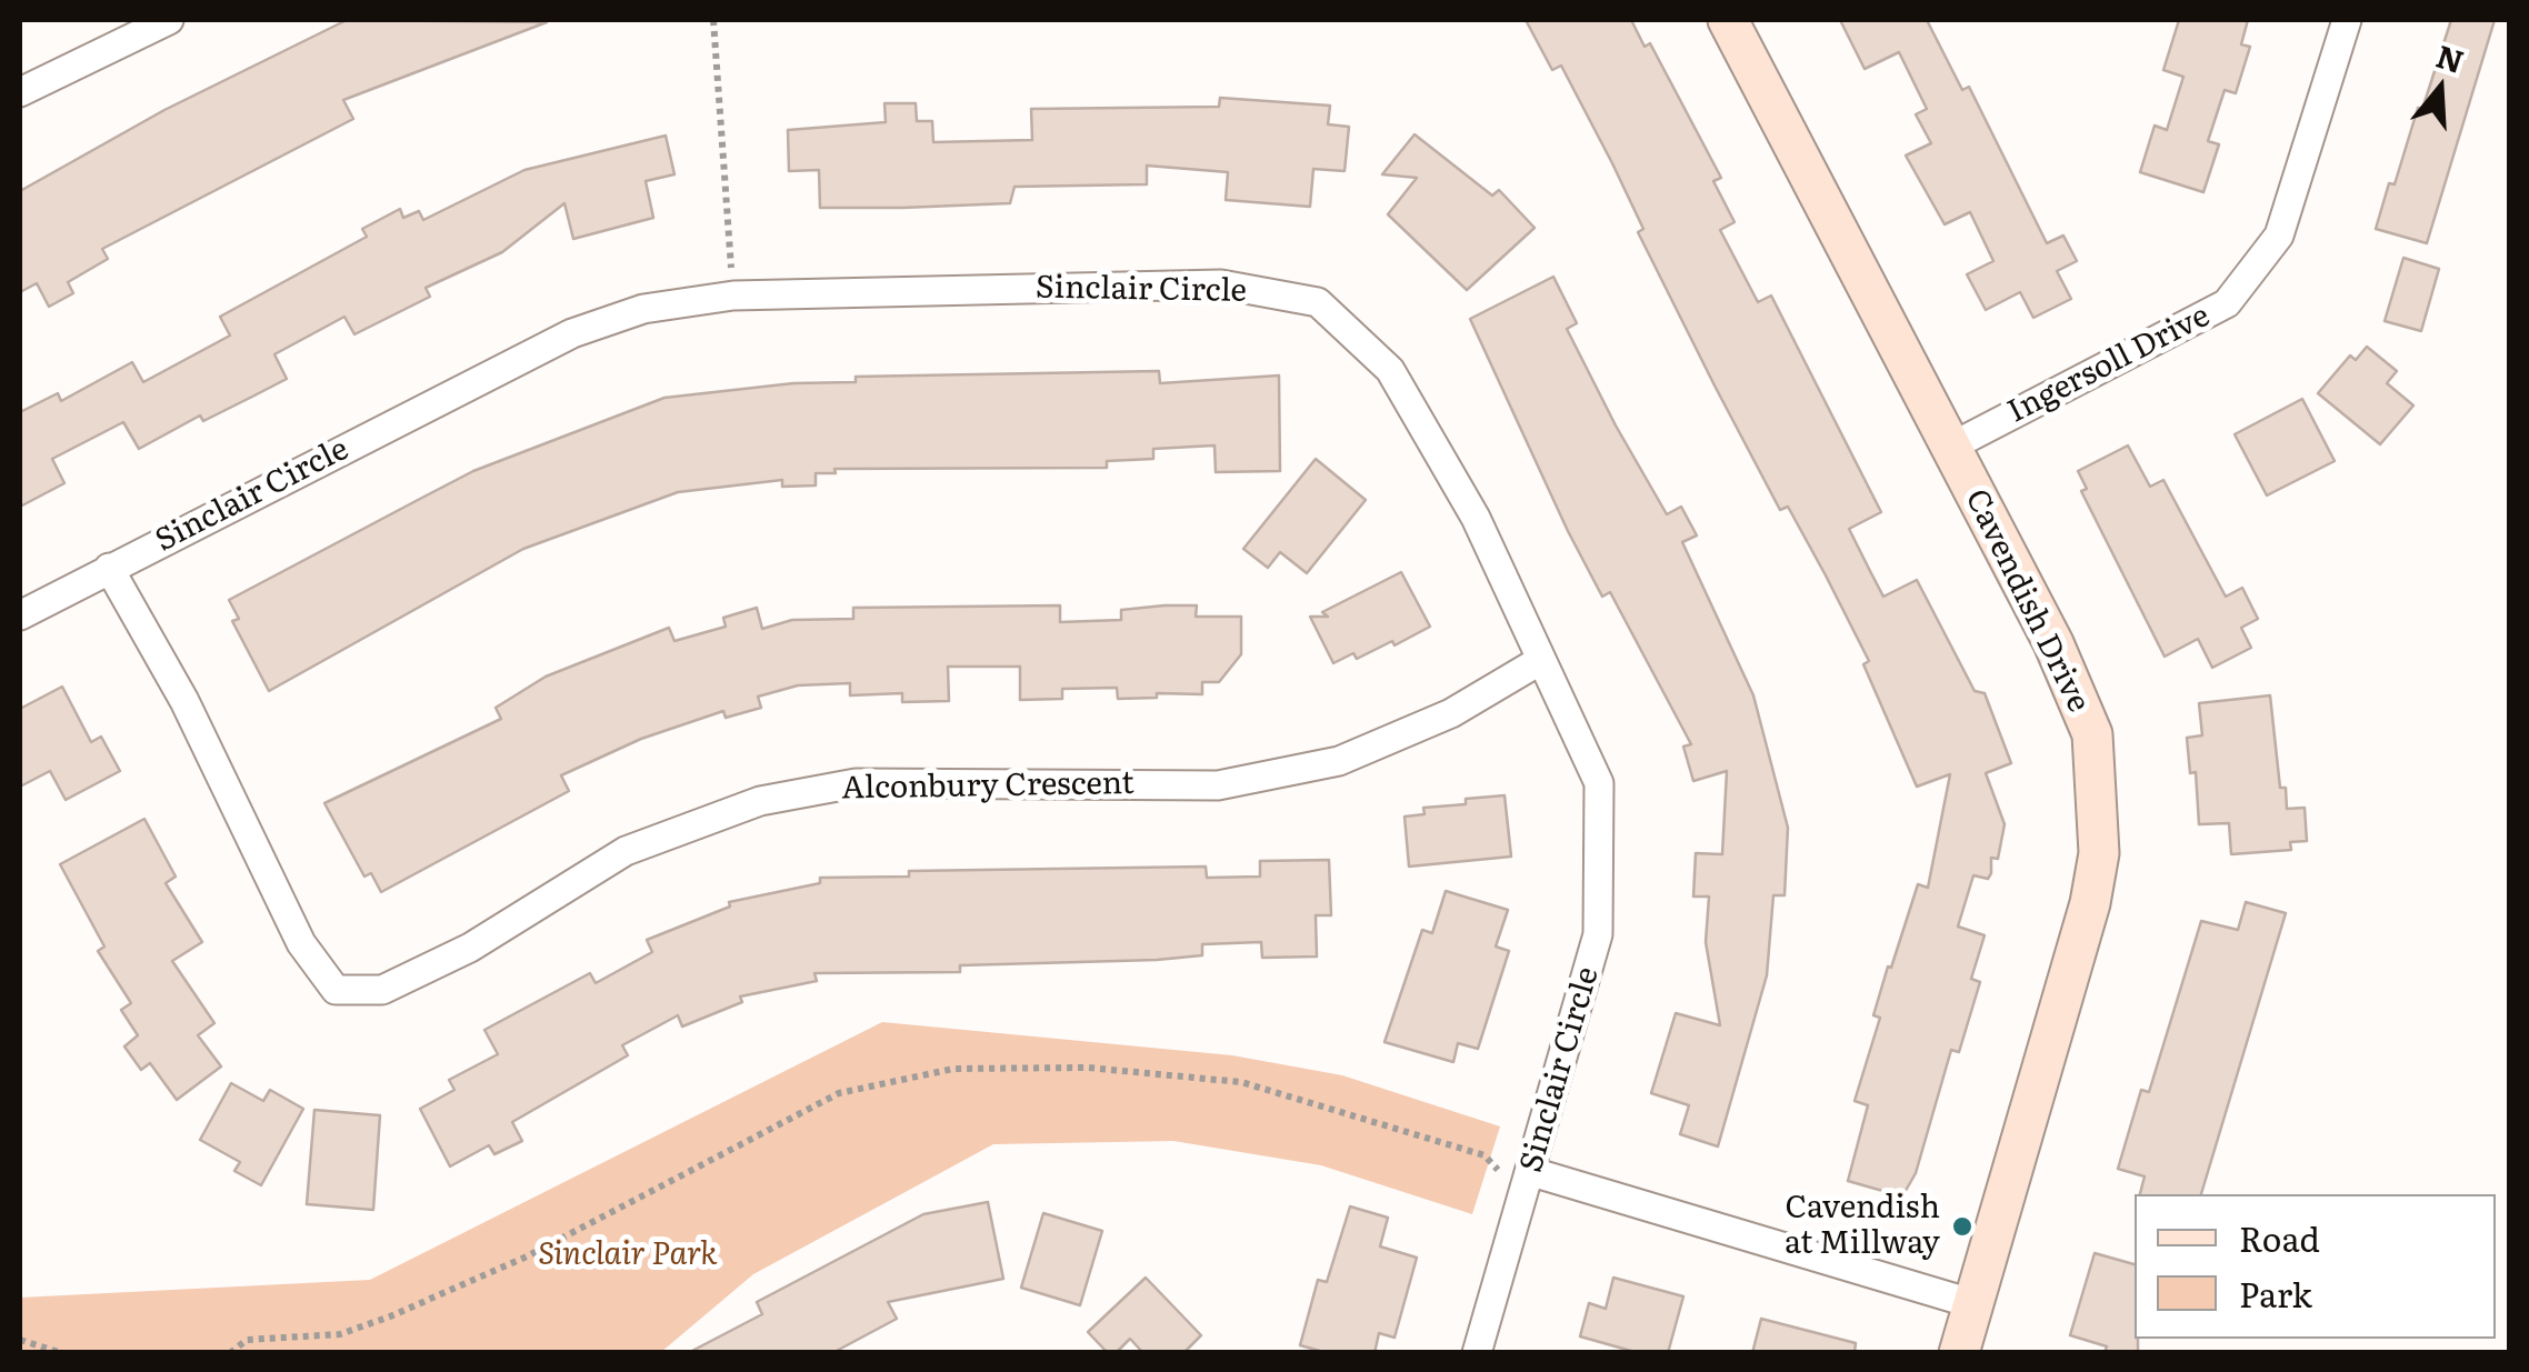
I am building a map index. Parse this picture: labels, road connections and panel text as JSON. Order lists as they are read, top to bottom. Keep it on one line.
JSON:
{"streets":{"street":["Sinclair Circle","Ingersoll Drive","Cavendish Drive","Alconbury Crescent"]},"crossings":[["Sinclair Circle","Alconbury Crescent"],["Ingersoll Drive","Cavendish Drive"]],"parks":["Sinclair Park"],"places":["Cavendish at Millway"],"legend":["Road","Park"],"north":"top"}
